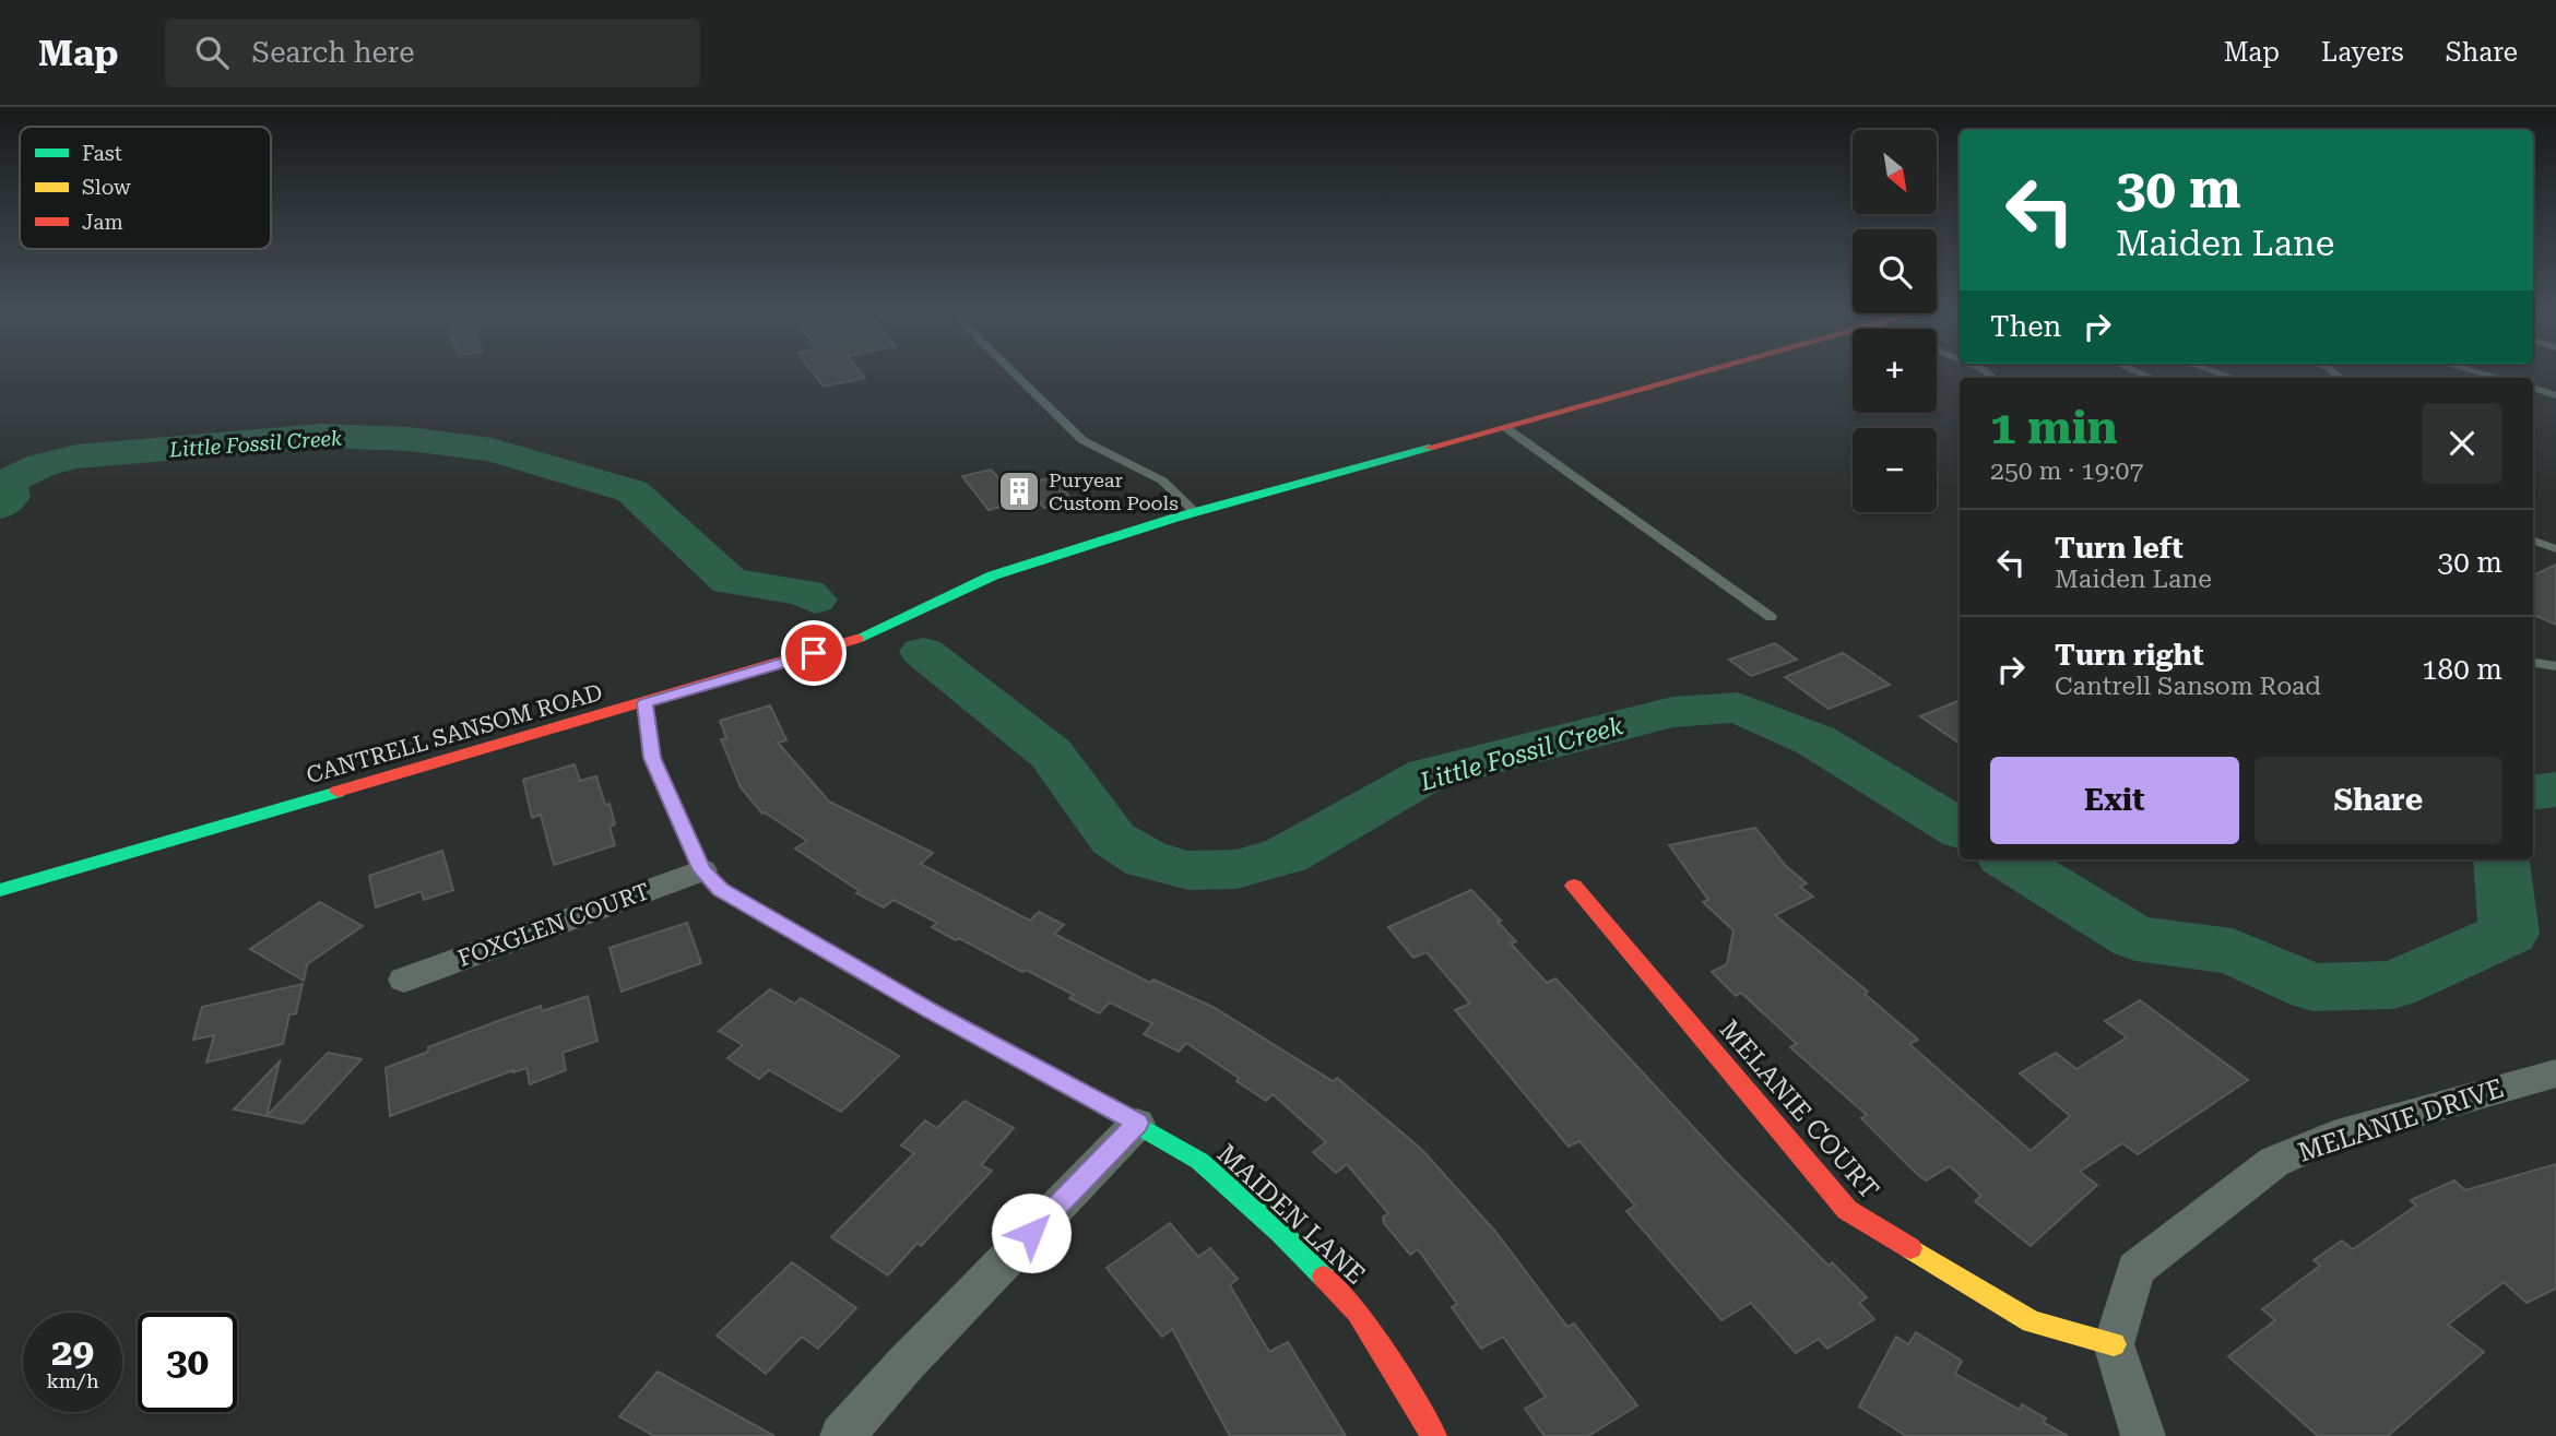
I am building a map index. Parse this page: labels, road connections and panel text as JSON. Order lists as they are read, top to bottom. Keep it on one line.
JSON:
{"streets":{"main road":["CANTRELL SANSOM ROAD","MELANIE COURT","MAIDEN LANE"],"street":["FOXGLEN COURT","MELANIE DRIVE"]},"crossings":[["CANTRELL SANSOM ROAD","MAIDEN LANE"],["FOXGLEN COURT","MAIDEN LANE"],["MELANIE COURT","MELANIE DRIVE"]],"water":["Little Fossil Creek"],"places":{"building":["Puryear Custom Pools"]},"legend":["Fast","Slow","Jam"],"north":"bottom right","page":{"header":"Map","search":"Search here","nav":["Map","Layers","Share"],"map_buttons":["+","−"],"turn":["30 m","Maiden Lane"],"then":"Then","heading":["1 min","250 m · 19:07"],"list":[{"name":"Turn left","note":"Maiden Lane","value":"30 m"},{"name":"Turn right","note":"Cantrell Sansom Road","value":"180 m"}],"buttons":["Exit","Share"],"speed":"29 km/h","limit":"30"}}
